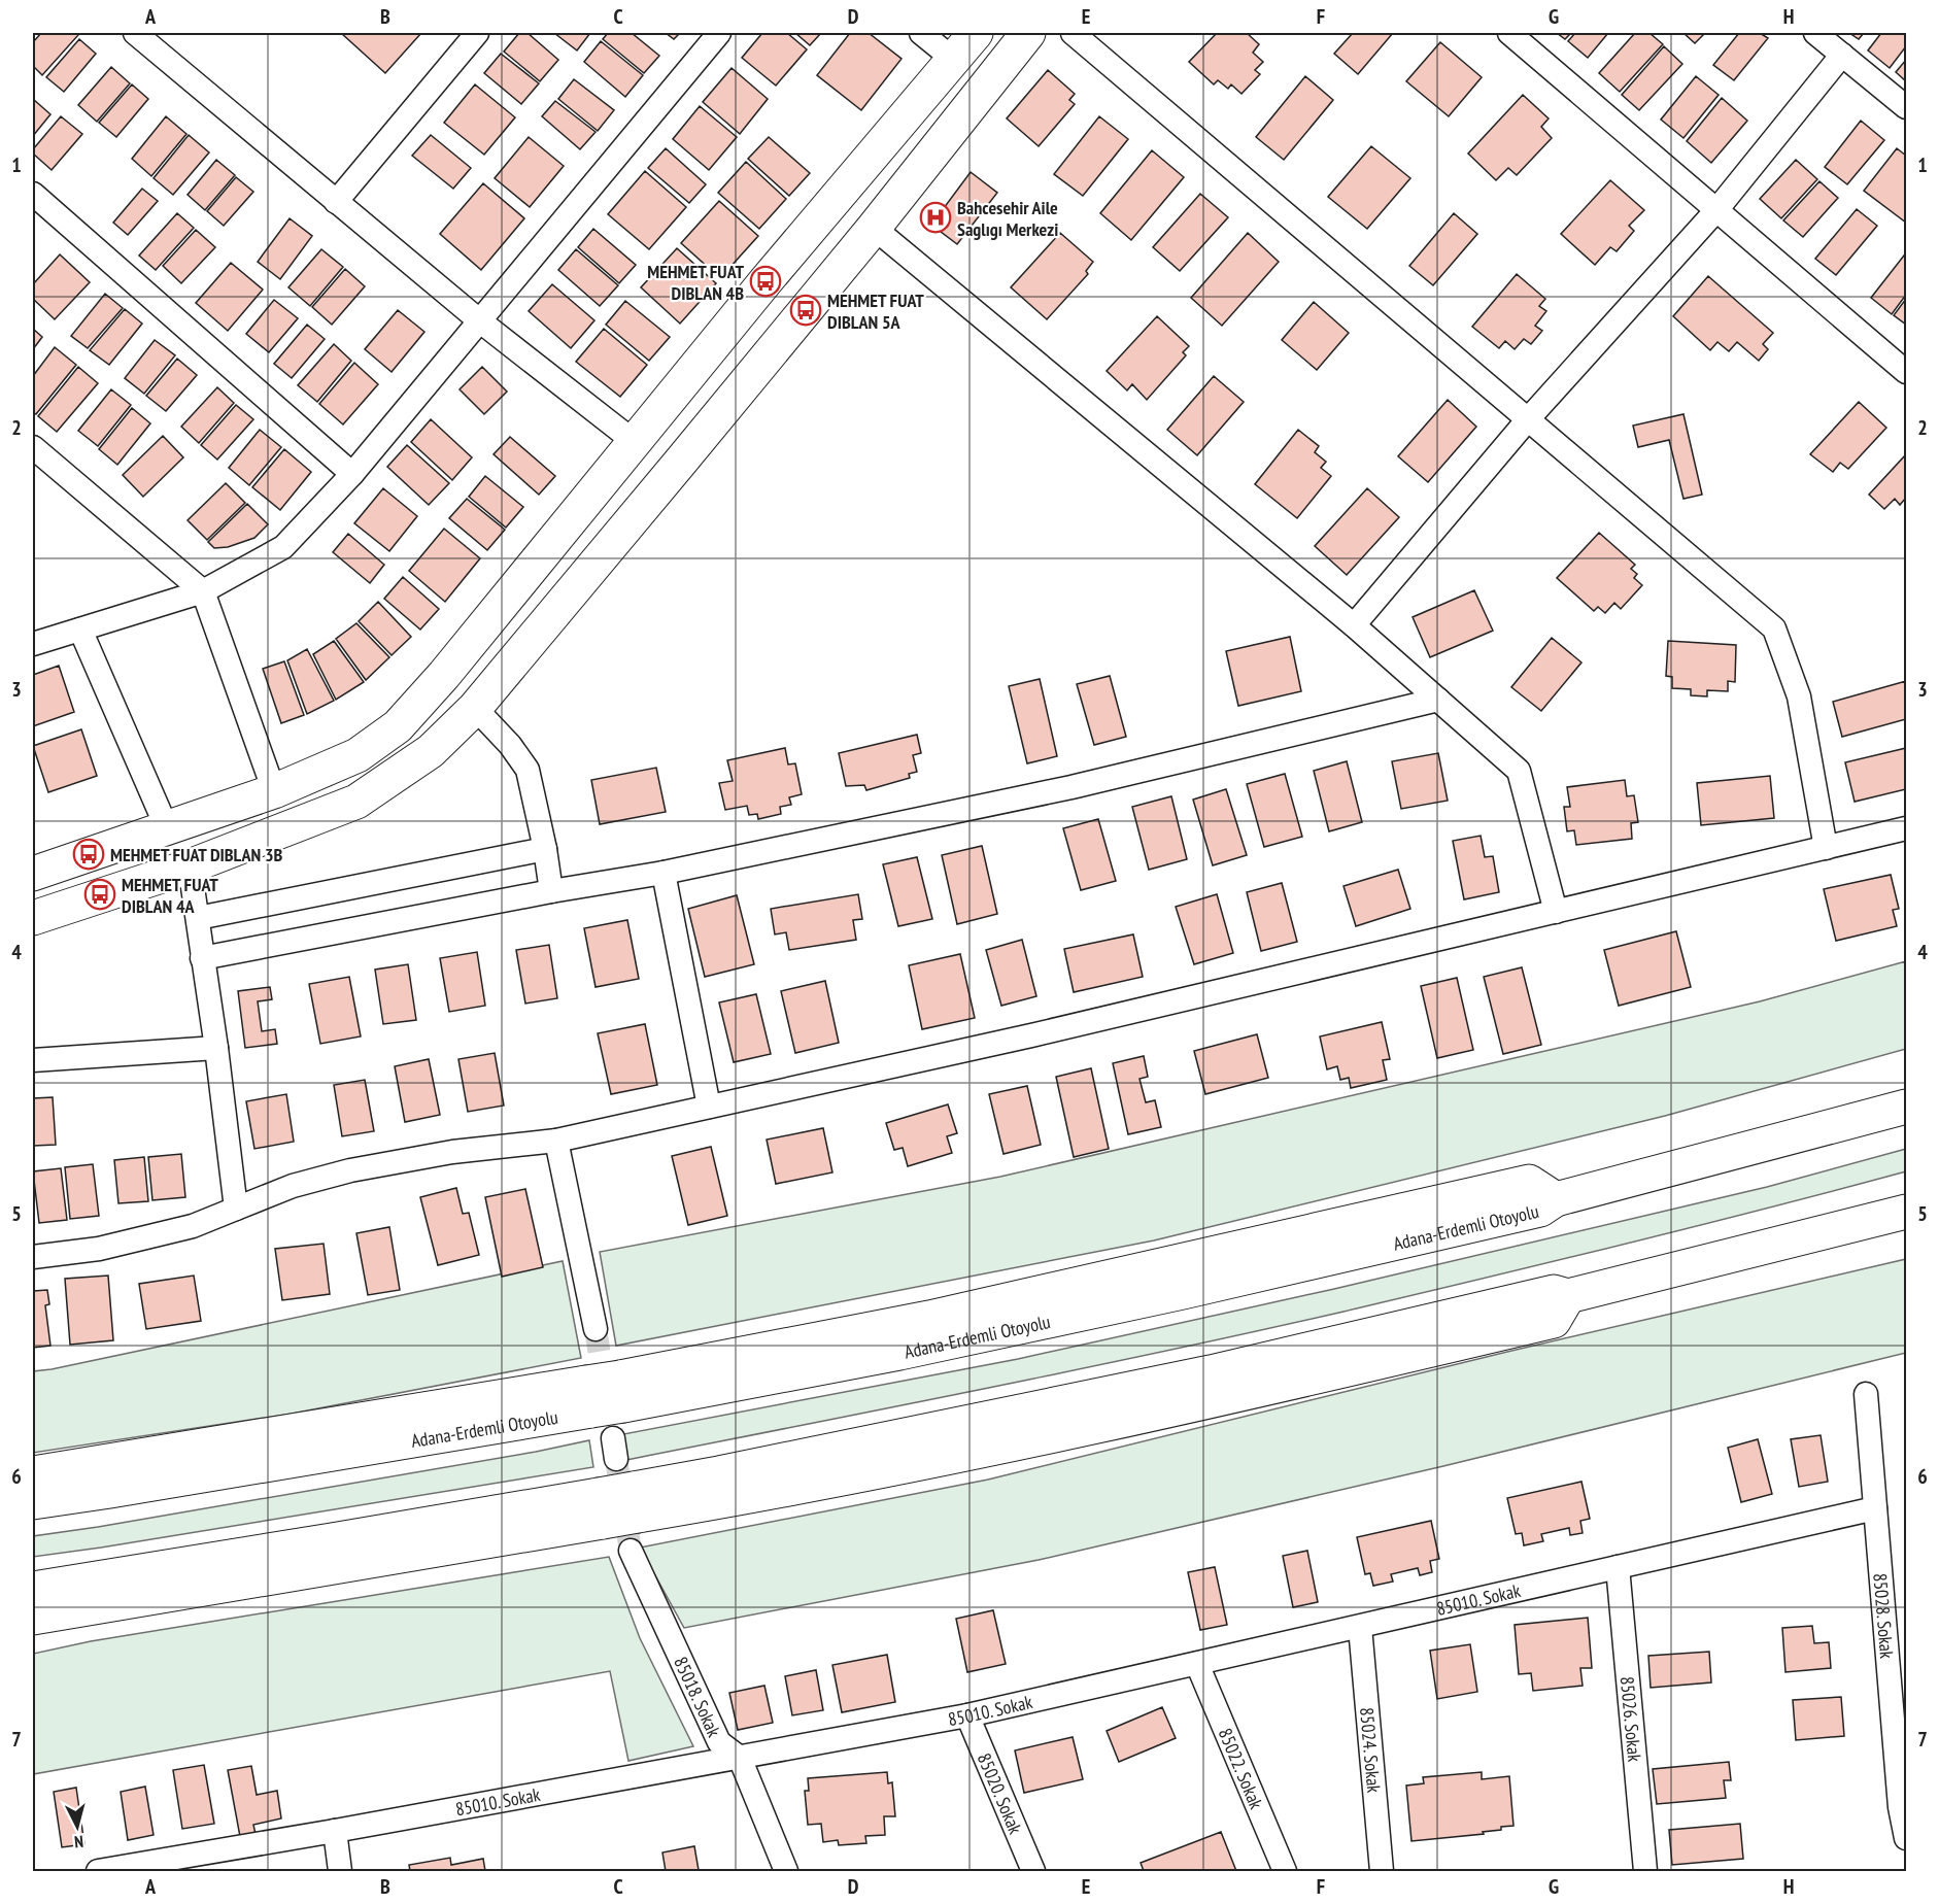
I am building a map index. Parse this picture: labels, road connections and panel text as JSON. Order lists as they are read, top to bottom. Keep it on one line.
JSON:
{"streets":{"main road":["Adana-Erdemli Otoyolu"],"street":["85010. Sokak","85028. Sokak","85018. Sokak","85026. Sokak","85024. Sokak","85022. Sokak","85020. Sokak"]},"crossings":[["85010. Sokak","85028. Sokak"],["85010. Sokak","85018. Sokak"],["85010. Sokak","85026. Sokak"],["85010. Sokak","85024. Sokak"],["85010. Sokak","85022. Sokak"],["85010. Sokak","85020. Sokak"]],"places":{"hospital":["Bahcesehir Aile Saglıgı Merkezi"],"bus stop":["MEHMET FUAT DIBLAN 4B","MEHMET FUAT DIBLAN 5A","MEHMET FUAT DIBLAN 3B","MEHMET FUAT DIBLAN 4A"]},"north":"bottom","grid":{"columns":["A","B","C","D","E","F","G","H"],"rows":["1","2","3","4","5","6","7"]}}
